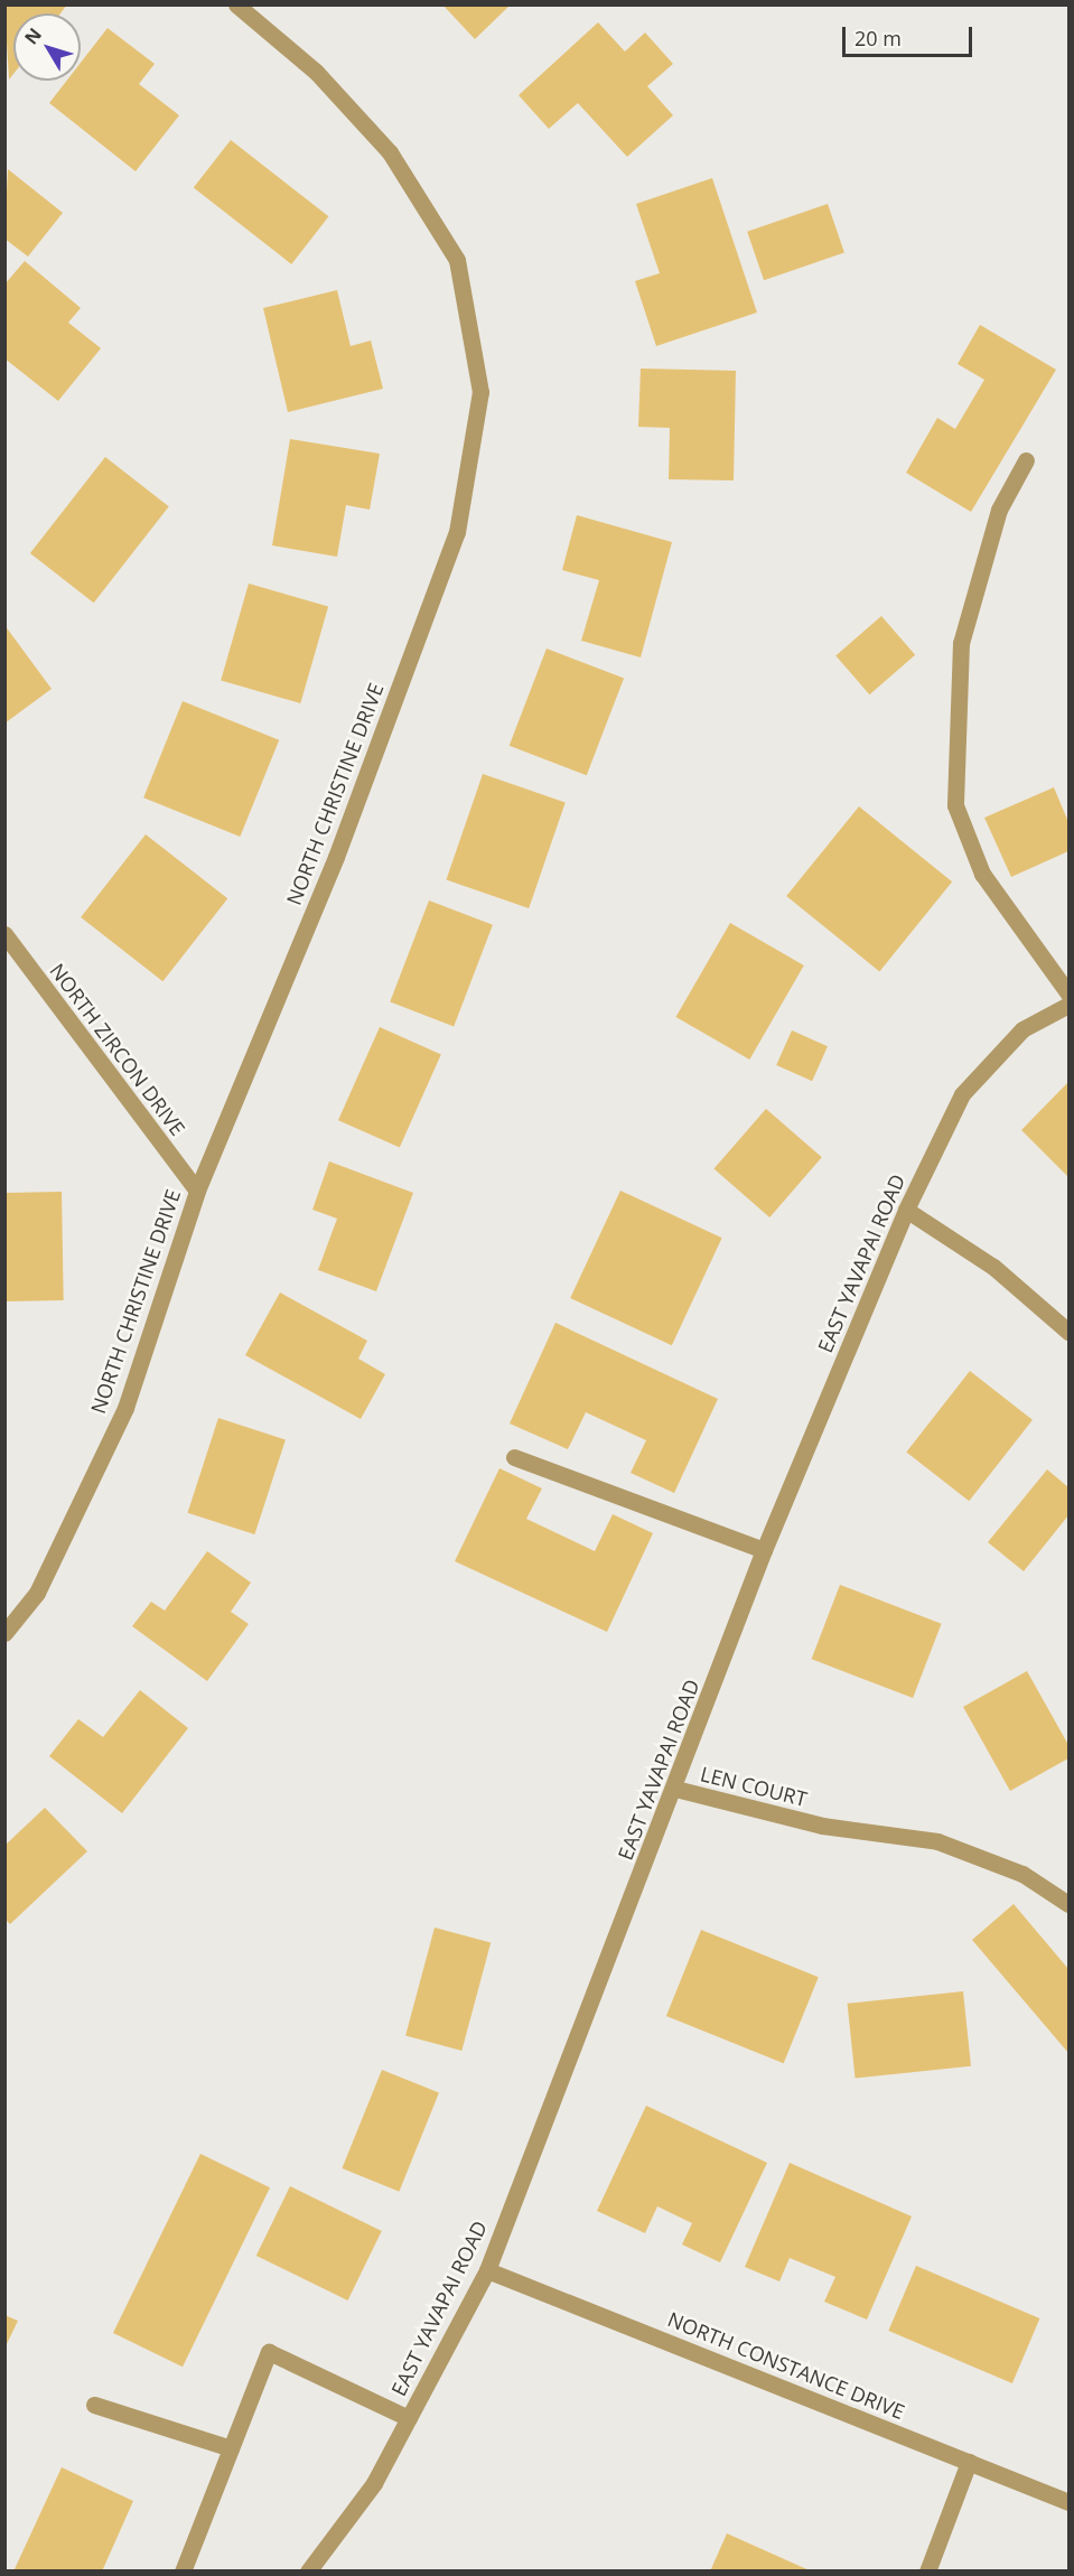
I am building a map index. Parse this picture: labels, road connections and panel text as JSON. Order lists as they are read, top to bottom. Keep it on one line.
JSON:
{"streets":{"street":["NORTH CHRISTINE DRIVE","NORTH ZIRCON DRIVE","EAST YAVAPAI ROAD","LEN COURT","NORTH CONSTANCE DRIVE"]},"crossings":[["NORTH CHRISTINE DRIVE","NORTH ZIRCON DRIVE"],["EAST YAVAPAI ROAD","LEN COURT"],["EAST YAVAPAI ROAD","NORTH CONSTANCE DRIVE"]],"scale_bar":"20 m","north":"top left"}
